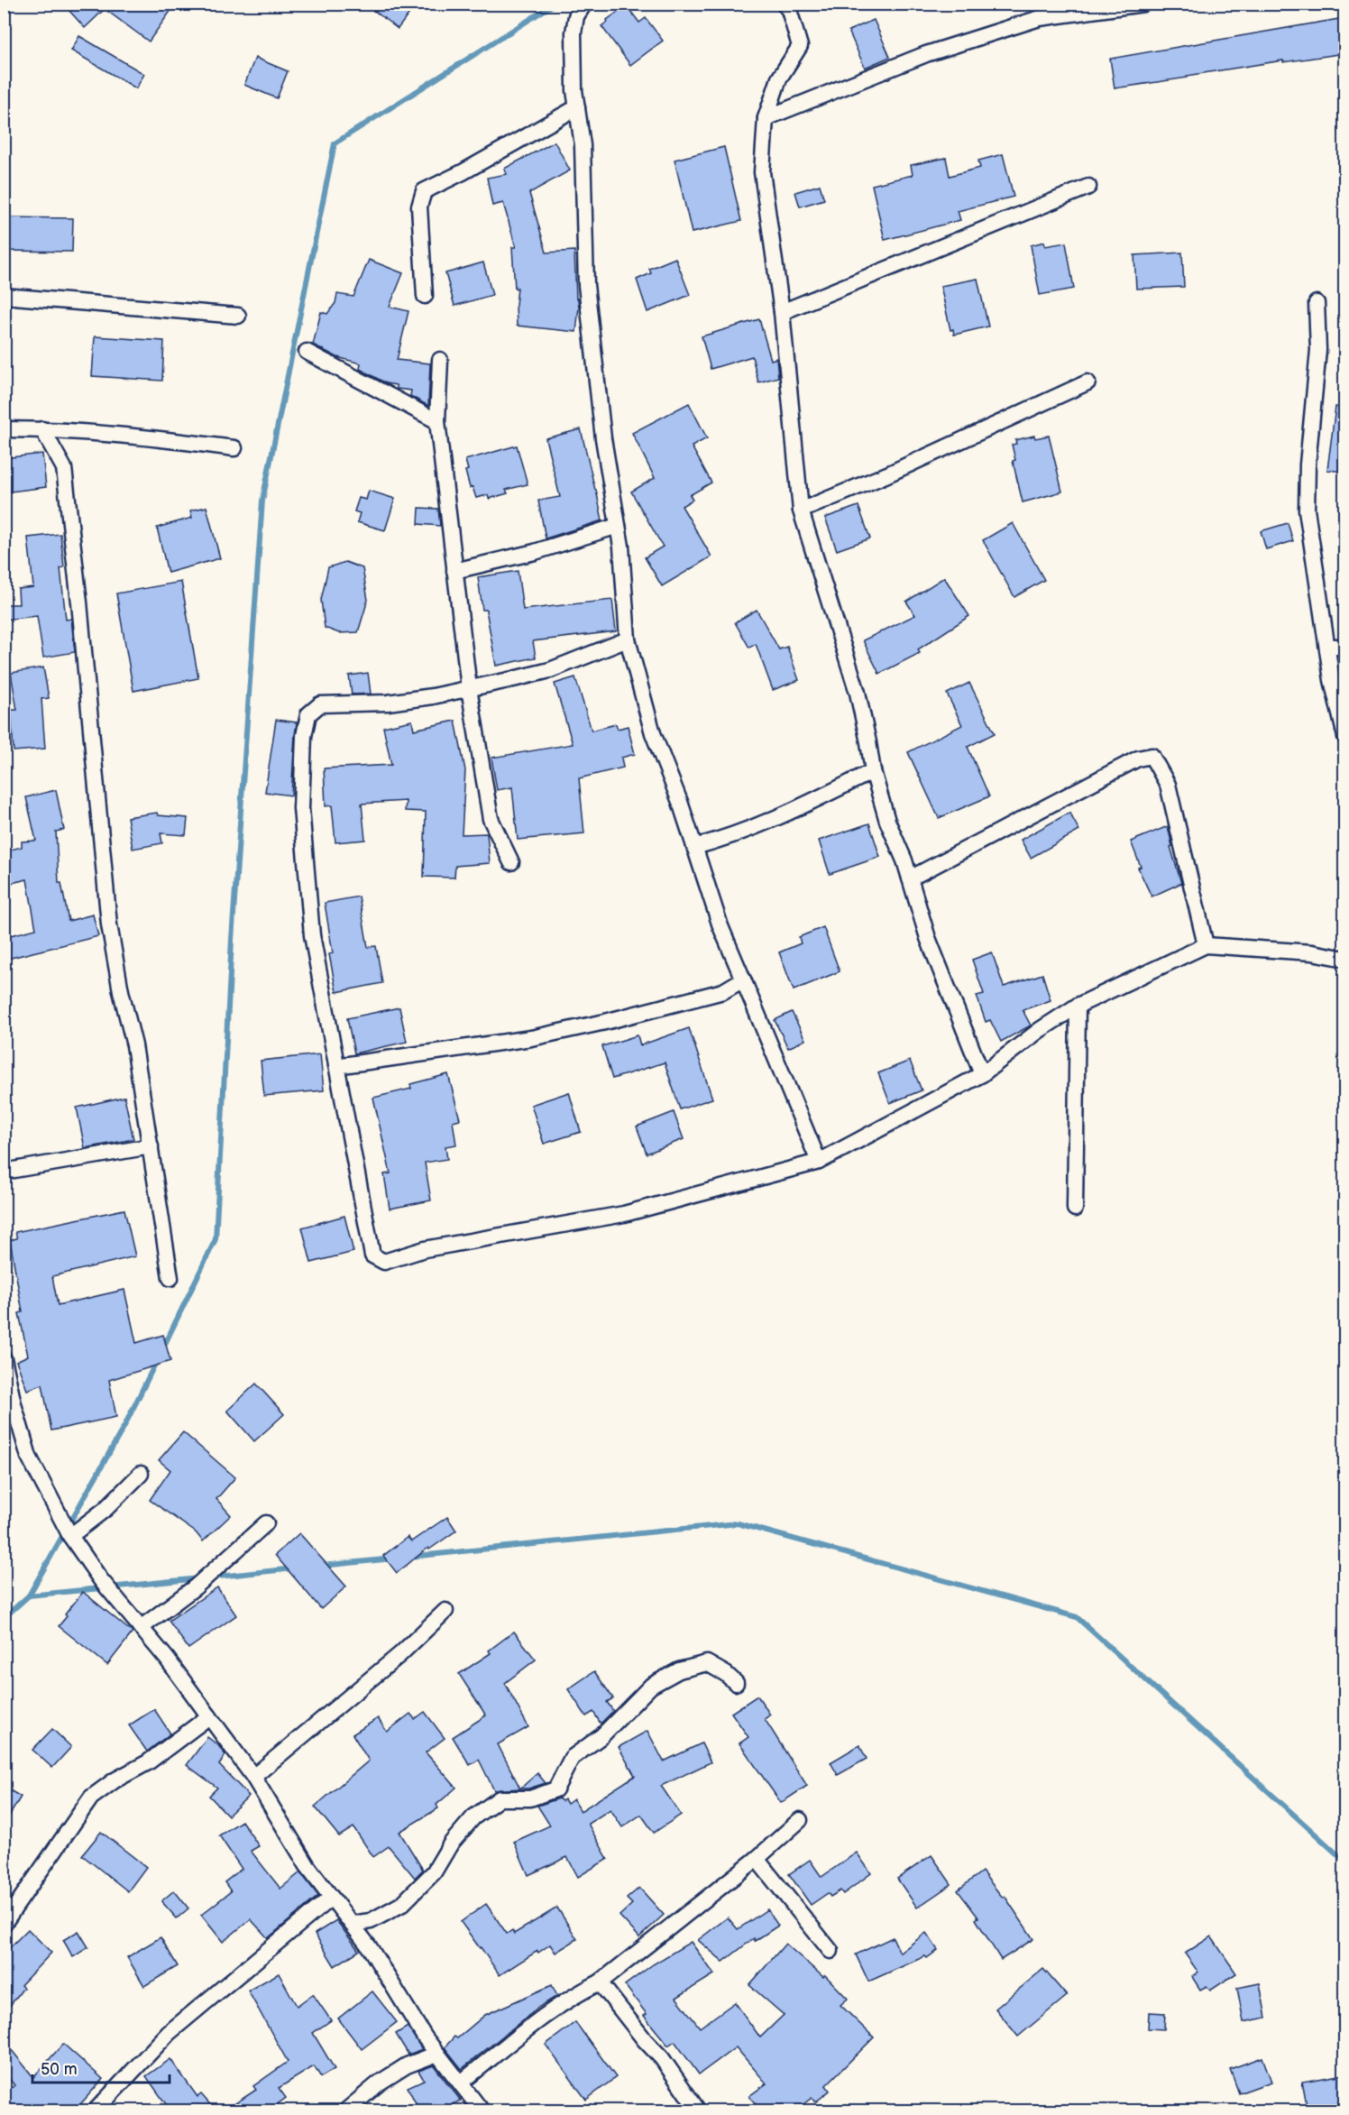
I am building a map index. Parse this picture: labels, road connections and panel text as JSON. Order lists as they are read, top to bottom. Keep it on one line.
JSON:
{"scale_bar":"50 m"}
